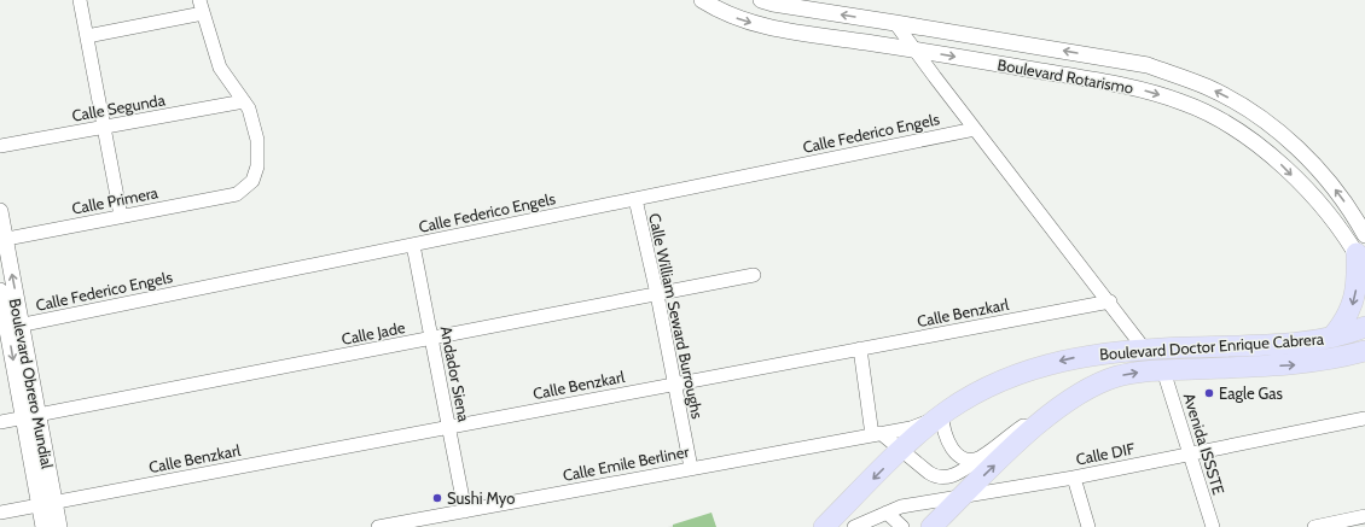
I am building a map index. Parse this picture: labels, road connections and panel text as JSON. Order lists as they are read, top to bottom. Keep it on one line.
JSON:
{"streets":{"main road":["Boulevard Doctor Enrique Cabrera"],"street":["Boulevard Rotarismo","Calle Segunda","Calle Federico Engels","Calle Primera","Calle Benzkarl","Calle William Seward Burroughs","Calle Jade","Andador Siena","Boulevard Obrero Mundial","Avenida ISSSTE","Calle DIF","Calle Emile Berliner"]},"crossings":[["Calle Segunda","Calle Primera"],["Calle Federico Engels","Calle William Seward Burroughs"],["Calle Federico Engels","Andador Siena"],["Calle Federico Engels","Boulevard Obrero Mundial"],["Calle Primera","Boulevard Obrero Mundial"],["Calle Benzkarl","Calle William Seward Burroughs"],["Calle Benzkarl","Andador Siena"],["Calle Benzkarl","Boulevard Obrero Mundial"],["Calle William Seward Burroughs","Calle Jade"],["Calle William Seward Burroughs","Calle Emile Berliner"],["Calle Jade","Andador Siena"],["Calle Jade","Boulevard Obrero Mundial"],["Boulevard Doctor Enrique Cabrera","Avenida ISSSTE"],["Boulevard Doctor Enrique Cabrera","Calle DIF"],["Boulevard Doctor Enrique Cabrera","Calle Emile Berliner"],["Andador Siena","Calle Emile Berliner"],["Avenida ISSSTE","Calle DIF"]],"places":["Eagle Gas","Sushi Myo"]}
